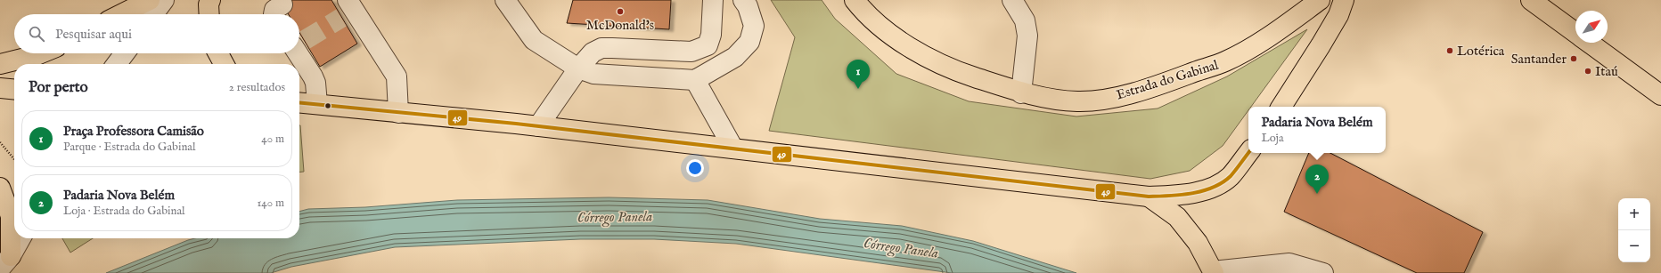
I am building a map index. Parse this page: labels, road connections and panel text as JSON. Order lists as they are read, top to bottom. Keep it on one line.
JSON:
{"streets":{"main road":["Estrada do Gabinal"]},"water":["Córrego Panela"],"places":["McDonald's","Lotérica","Santander","Itaú"],"lines":["transit line 49"],"north":"top right","page":{"search":"Pesquisar aqui","pins":["1","2"],"heading":["Por perto","2 resultados"],"popup":["Padaria Nova Belém","Loja"],"list":[{"mark":"1","name":"Praça Professora Camisão","note":"Parque · Estrada do Gabinal","value":"40 m"},{"mark":"2","name":"Padaria Nova Belém","note":"Loja · Estrada do Gabinal","value":"140 m"}],"map_buttons":["+","−"]}}
